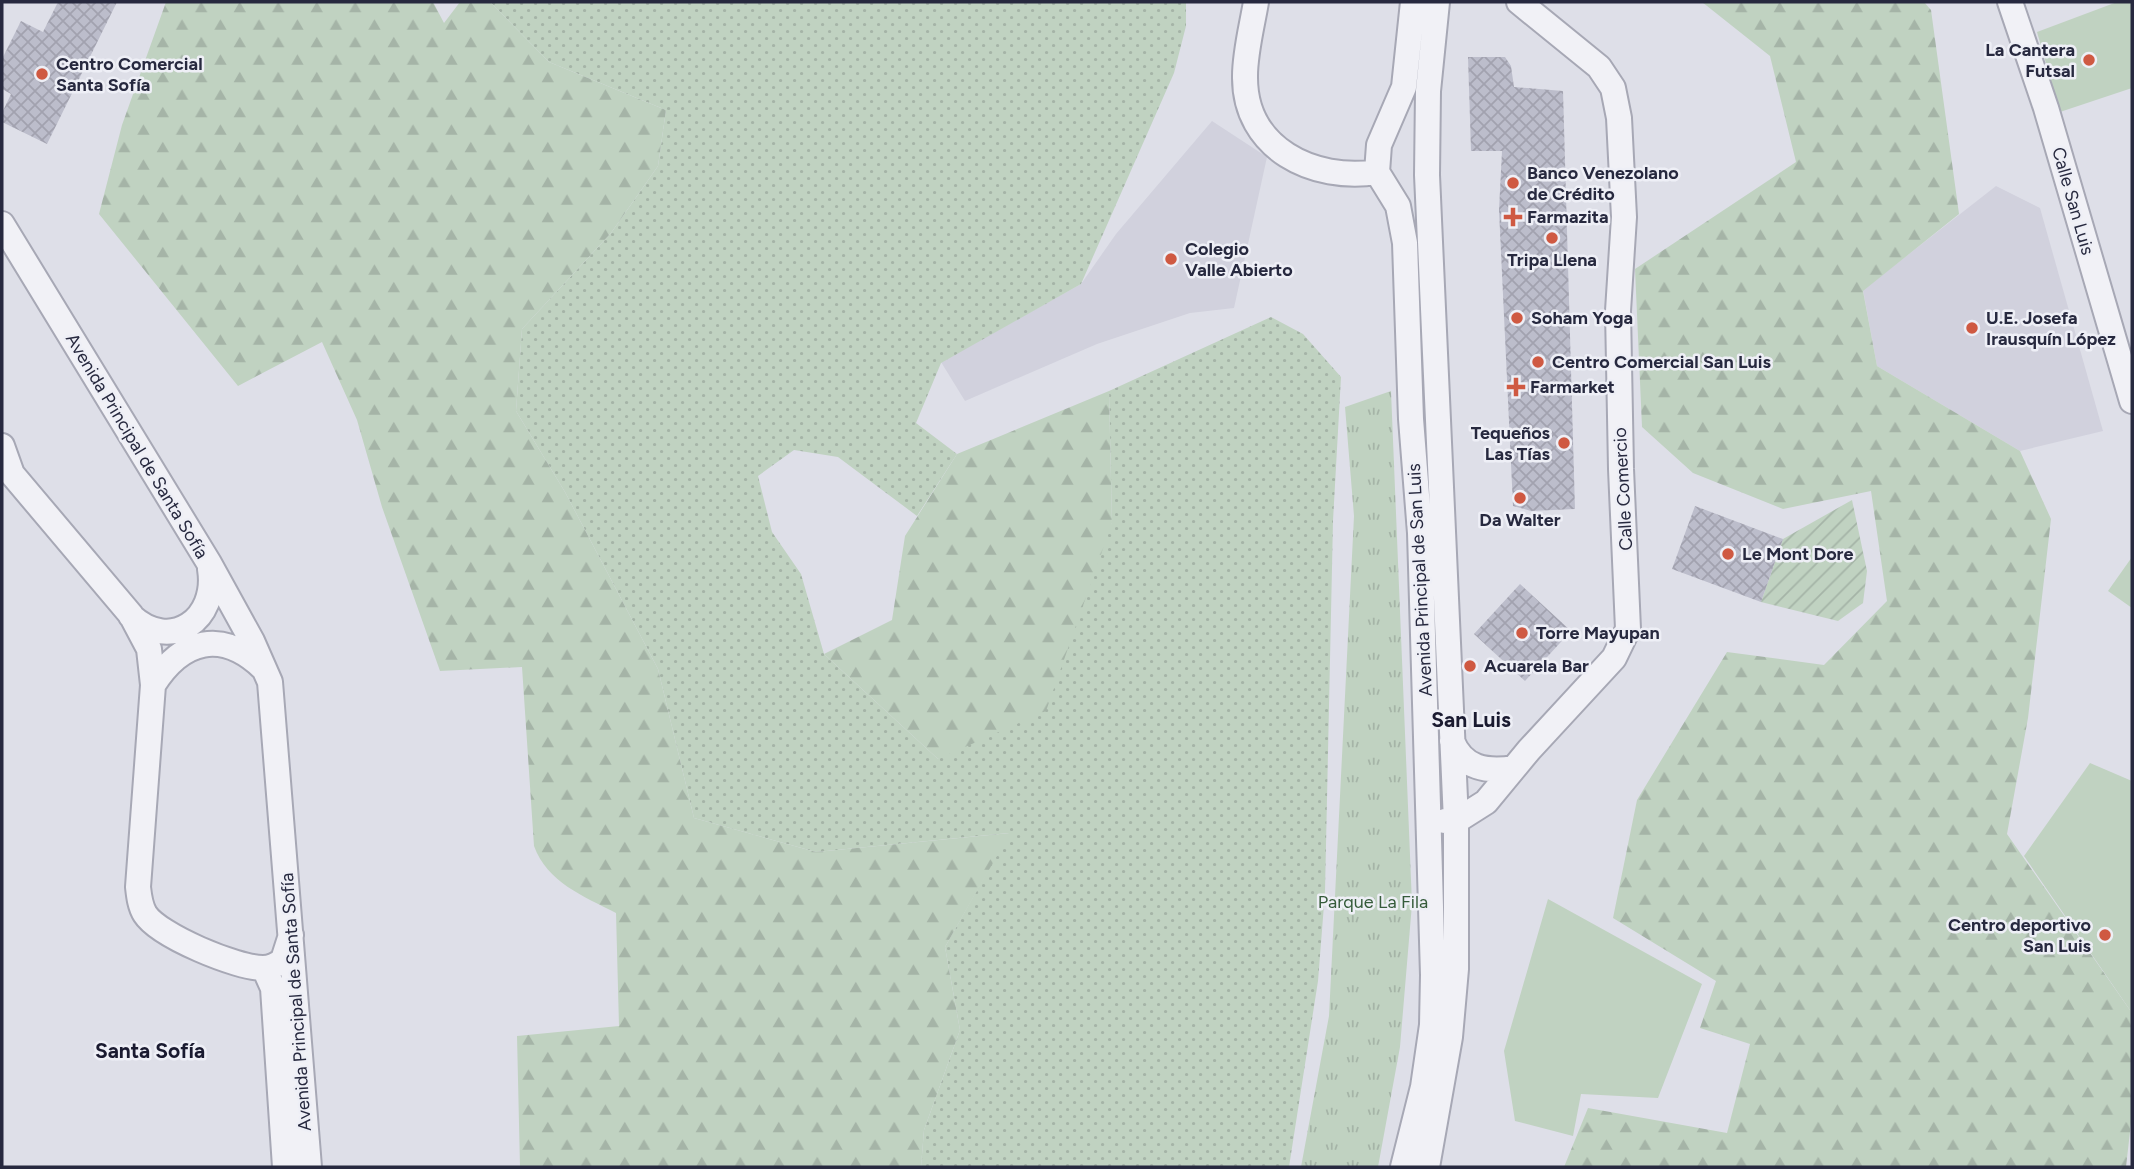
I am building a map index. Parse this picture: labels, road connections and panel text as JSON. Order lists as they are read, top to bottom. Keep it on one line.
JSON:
{"streets":{"street":["Calle San Luis","Avenida Principal de Santa Sofía","Calle Comercio","Avenida Principal de San Luis"]},"crossings":[["Calle Comercio","Avenida Principal de San Luis"]],"districts":["San Luis","Santa Sofía"],"parks":["Parque La Fila"],"places":{"other":["La Cantera Futsal","Centro Comercial Santa Sofía","Banco Venezolano de Crédito","Tripa Llena","Colegio Valle Abierto","Soham Yoga","U.E. Josefa Irausquín López","Centro Comercial San Luis","Tequeños Las Tías","Da Walter","Le Mont Dore","Torre Mayupan","Acuarela Bar","Centro deportivo San Luis"],"health":["Farmazita","Farmarket"]}}
